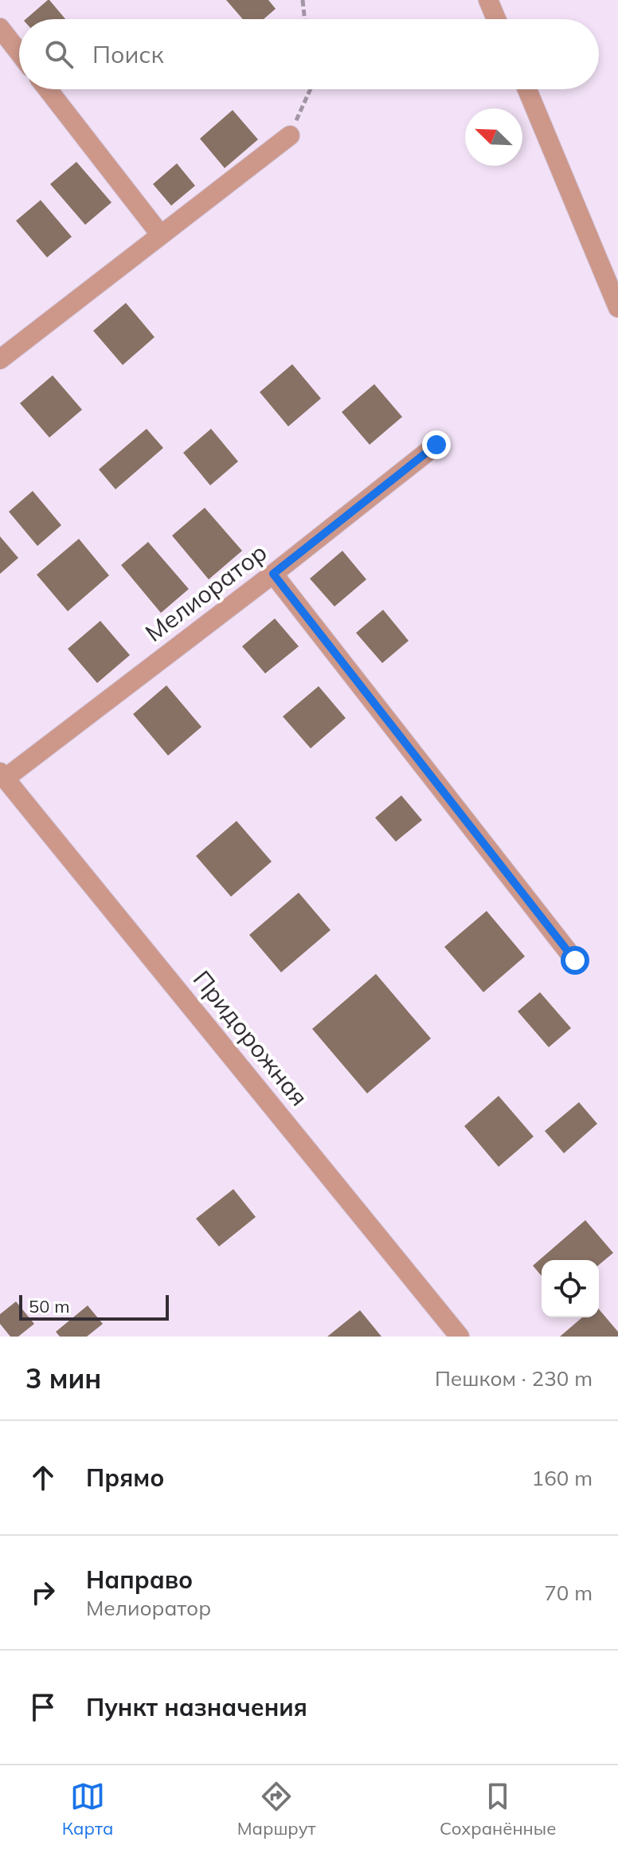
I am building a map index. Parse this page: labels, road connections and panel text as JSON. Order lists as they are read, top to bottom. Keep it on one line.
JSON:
{"streets":{"street":["Мелиоратор","Придорожная"]},"crossings":[["Мелиоратор","Придорожная"]],"scale_bar":"50 m","north":"top left","page":{"search":"Поиск","scale":"50 m","heading":["3 мин","Пешком · 230 m"],"list":[["Прямо","160 m"],["Направо","Мелиоратор","70 m"],"Пункт назначения"],"nav":["Карта","Маршрут","Сохранённые"]}}
